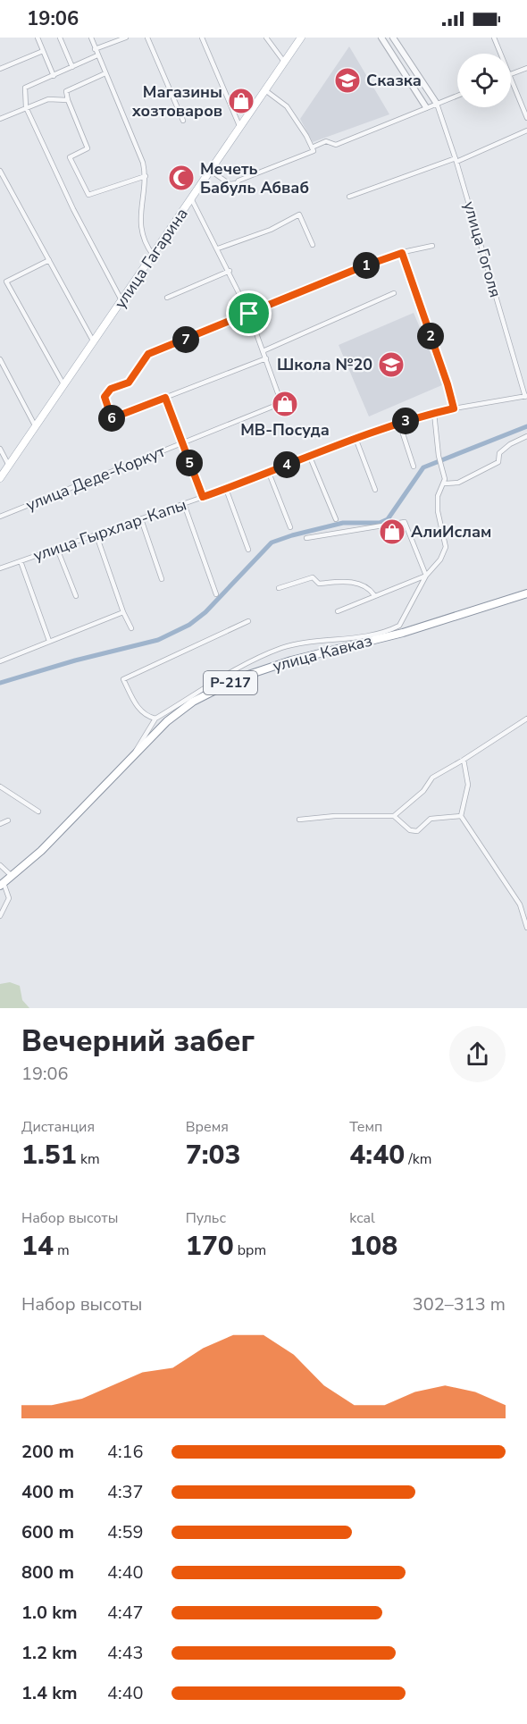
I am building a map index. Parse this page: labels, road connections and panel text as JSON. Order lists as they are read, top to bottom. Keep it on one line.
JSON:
{"streets":{"highway":["улица Кавказ","Р-217"],"main road":["улица Гагарина"],"street":["улица Гоголя","улица Деде-Коркут","улица Гырхлар-Капы"]},"crossings":[["улица Гоголя","улица Гырхлар-Капы"]],"places":{"school or university":["Сказка","Школа №20"],"shop":["Магазины хозтоваров","МВ-Посуда","АлиИслам"],"mosque":["Мечеть Бабуль Абваб"]},"page":{"status":"19:06","pins":["1","2","7","6","3","5","4"],"heading":["Вечерний забег","19:06"],"stats":[["Дистанция","1.51 km"],["Время","7:03"],["Темп","4:40 /km"],["Набор высоты","14 m"],["Пульс","170 bpm"],["kcal","108"]],"chart":["Набор высоты","302–313 m"],"list":[{"name":"200 m","note":"4:16"},{"name":"400 m","note":"4:37"},{"name":"600 m","note":"4:59"},{"name":"800 m","note":"4:40"},{"name":"1.0 km","note":"4:47"},{"name":"1.2 km","note":"4:43"},{"name":"1.4 km","note":"4:40"}]}}
